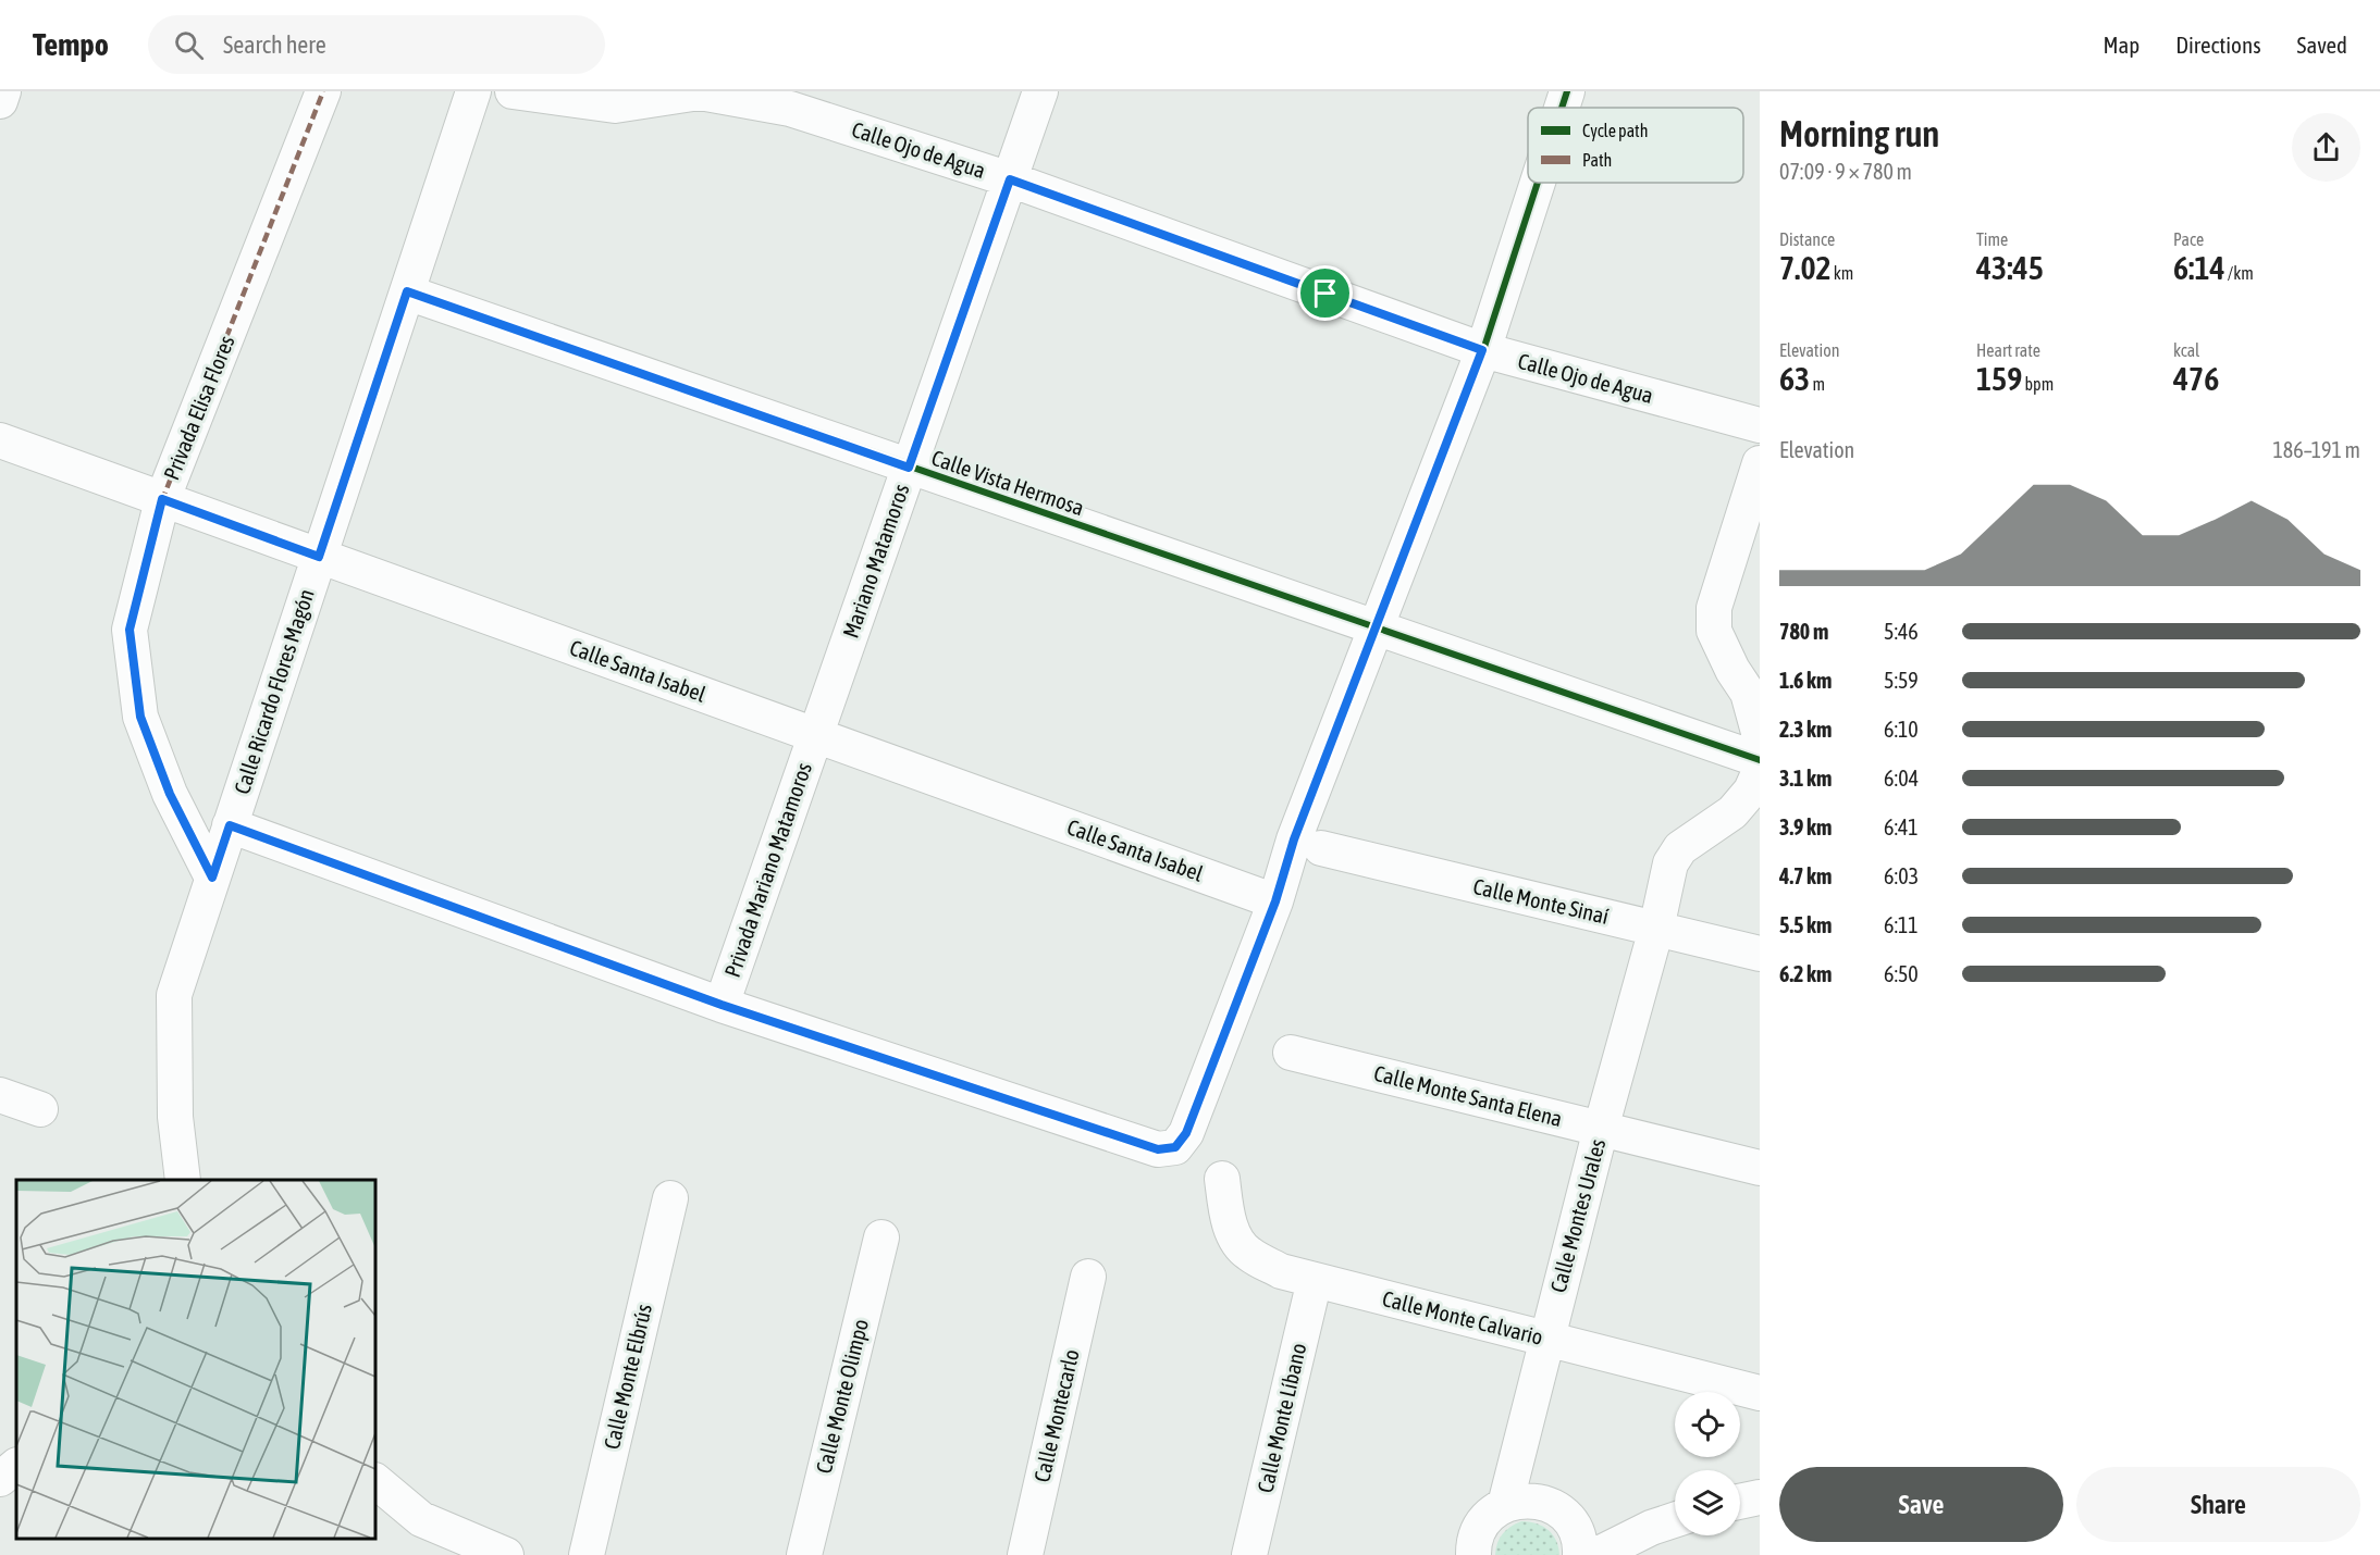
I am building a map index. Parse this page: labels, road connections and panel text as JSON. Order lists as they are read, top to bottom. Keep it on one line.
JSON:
{"streets":{"street":["Calle Ojo de Agua","Privada Elisa Flores","Calle Vista Hermosa","Mariano Matamoros","Calle Santa Isabel","Calle Ricardo Flores Magón","Privada Mariano Matamoros","Calle Monte Sinaí","Calle Monte Santa Elena","Calle Montes Urales","Calle Monte Calvario","Calle Monte Elbrús","Calle Monte Olimpo","Calle Montecarlo","Calle Monte Líbano"]},"crossings":[["Calle Ojo de Agua","Mariano Matamoros"],["Privada Elisa Flores","Calle Santa Isabel"],["Privada Elisa Flores","Calle Ricardo Flores Magón"],["Calle Vista Hermosa","Mariano Matamoros"],["Calle Vista Hermosa","Calle Ricardo Flores Magón"],["Mariano Matamoros","Calle Santa Isabel"],["Mariano Matamoros","Privada Mariano Matamoros"],["Calle Santa Isabel","Calle Ricardo Flores Magón"],["Calle Santa Isabel","Privada Mariano Matamoros"],["Calle Monte Sinaí","Calle Montes Urales"],["Calle Monte Santa Elena","Calle Montes Urales"],["Calle Montes Urales","Calle Monte Calvario"],["Calle Monte Calvario","Calle Monte Líbano"]],"legend":["Cycle path","Path"],"page":{"header":"Tempo","search":"Search here","nav":["Map","Directions","Saved"],"heading":["Morning run","07:09 · 9 × 780 m"],"stats":[["Distance","7.02 km"],["Time","43:45"],["Pace","6:14 /km"],["Elevation","63 m"],["Heart rate","159 bpm"],["kcal","476"]],"chart":["Elevation","186–191 m"],"list":[{"name":"780 m","note":"5:46"},{"name":"1.6 km","note":"5:59"},{"name":"2.3 km","note":"6:10"},{"name":"3.1 km","note":"6:04"},{"name":"3.9 km","note":"6:41"},{"name":"4.7 km","note":"6:03"},{"name":"5.5 km","note":"6:11"},{"name":"6.2 km","note":"6:50"}],"buttons":["Save","Share"]}}
